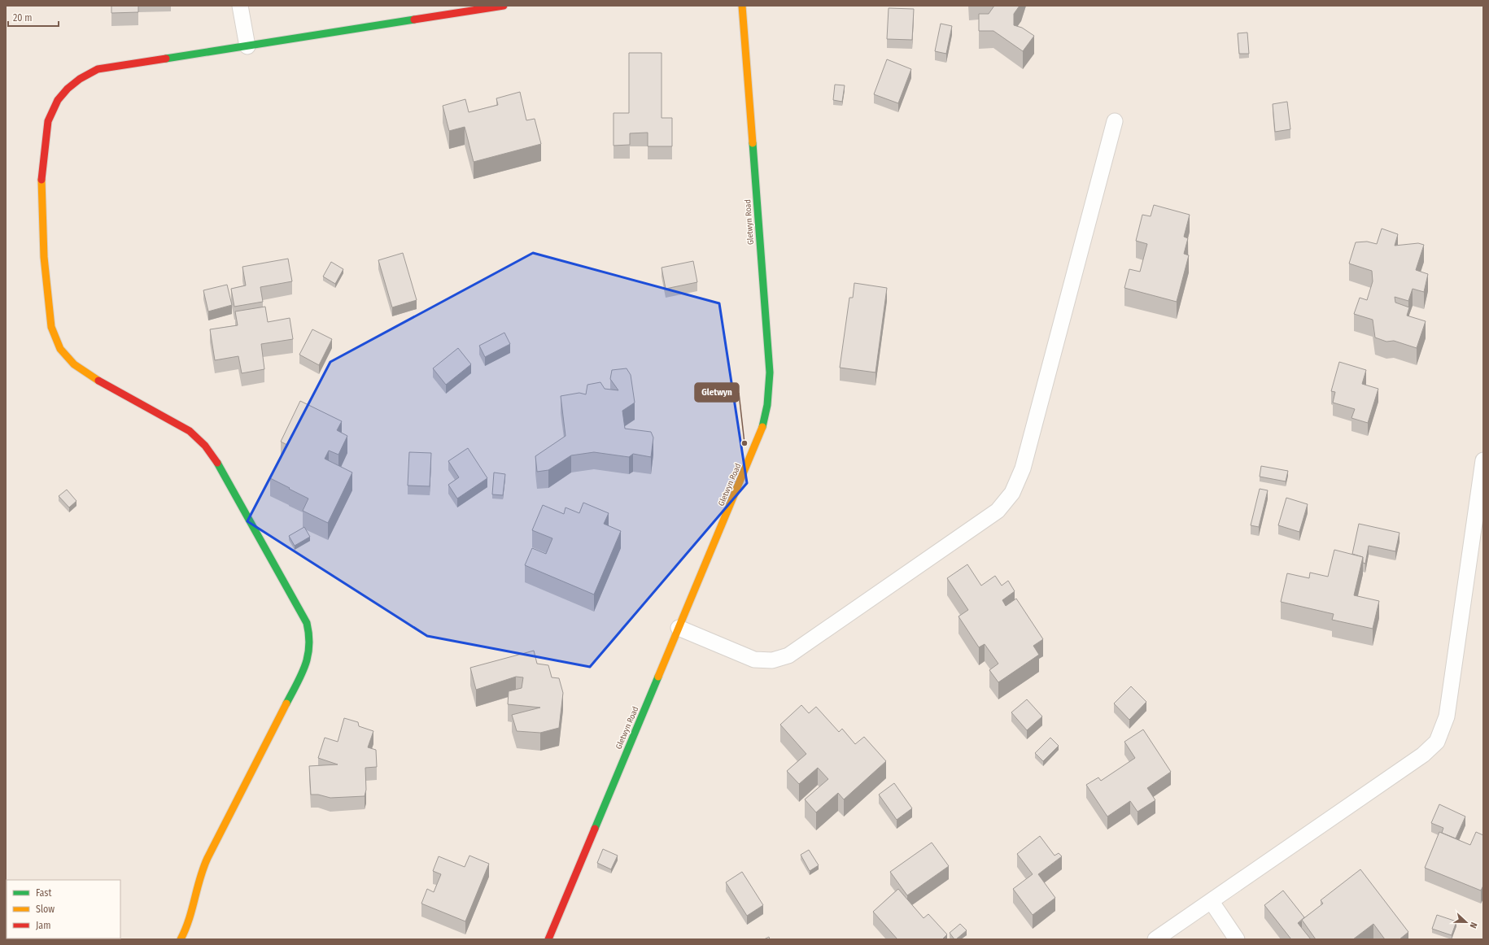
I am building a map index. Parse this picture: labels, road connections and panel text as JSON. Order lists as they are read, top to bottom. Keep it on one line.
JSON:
{"streets":{"street":["Gletwyn Road"]},"places":["Gletwyn"],"legend":["Fast","Slow","Jam"],"scale_bar":"20 m","north":"right"}
